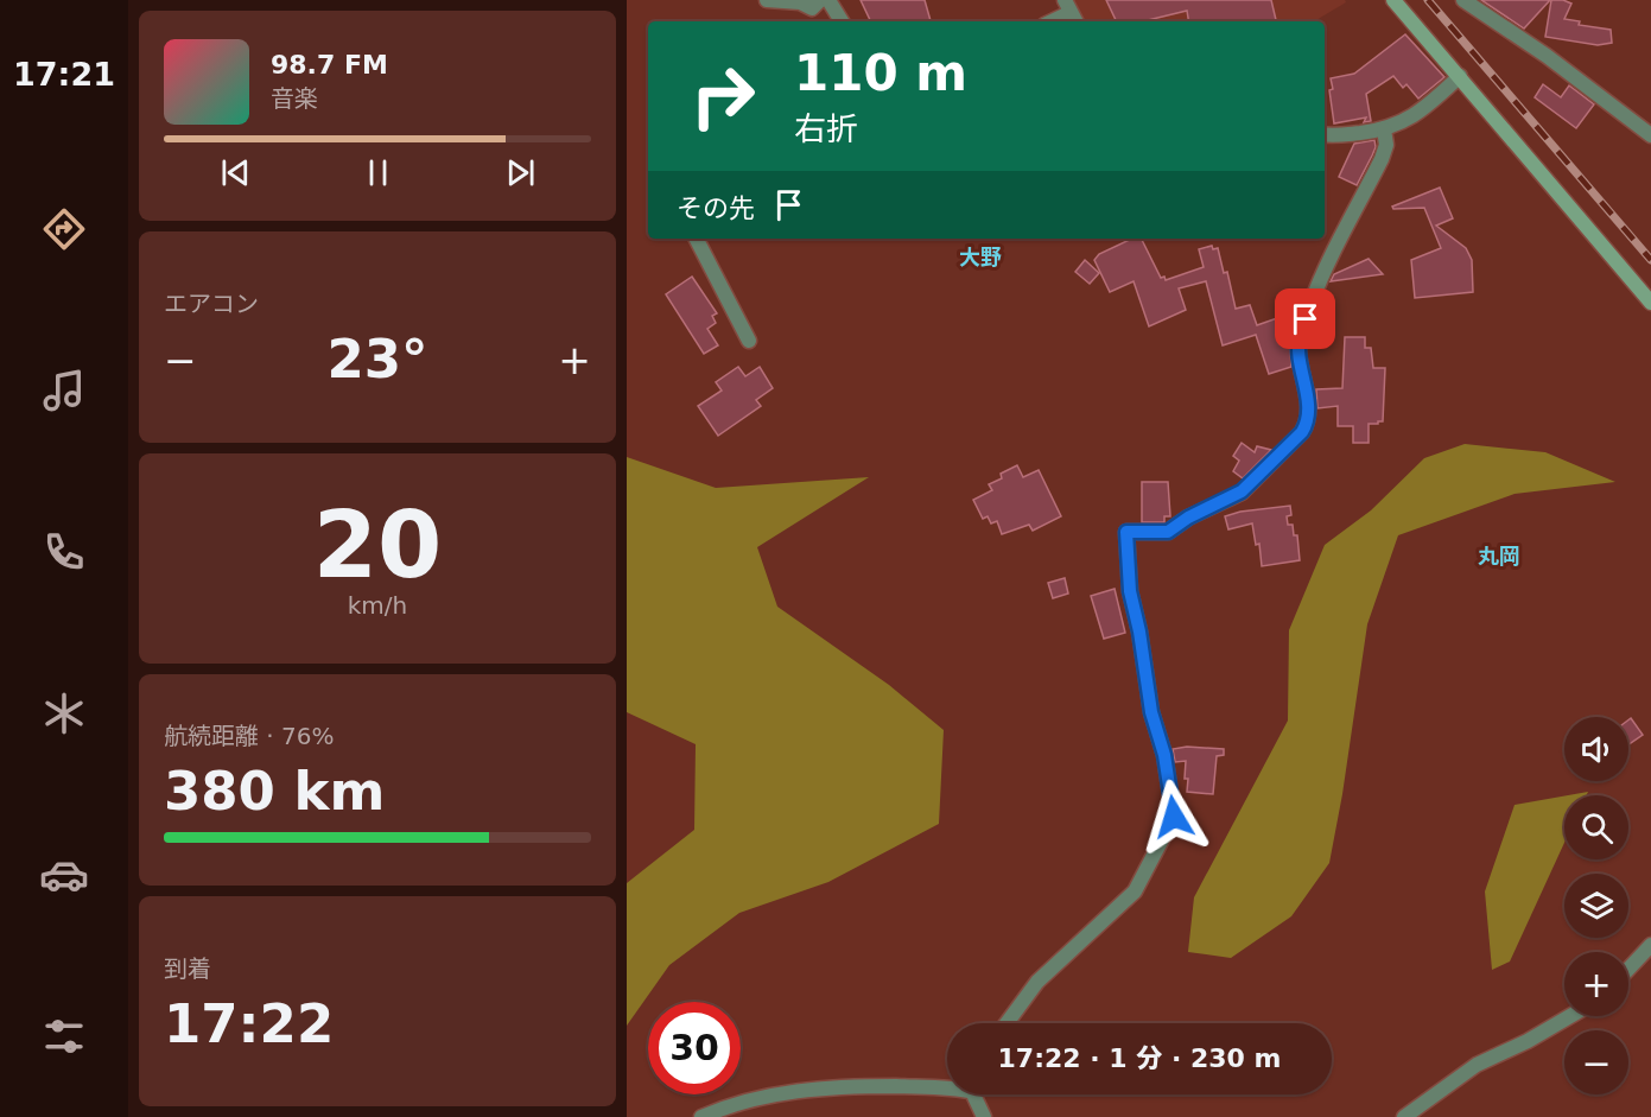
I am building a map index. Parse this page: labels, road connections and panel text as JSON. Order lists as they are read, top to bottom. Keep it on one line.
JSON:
{"districts":["大野","丸岡"],"page":{"tabs":"17:21","turn":["110 m","右折"],"song":["98.7 FM","音楽"],"then":"その先","tile":["エアコン",["20","km/h"],["航続距離 · 76%","380 km"],["到着","17:22"]],"heat":["−","23°","+"],"map_buttons":["+","−"],"limit":"30","trip":"17:22 · 1 分 · 230 m"}}
